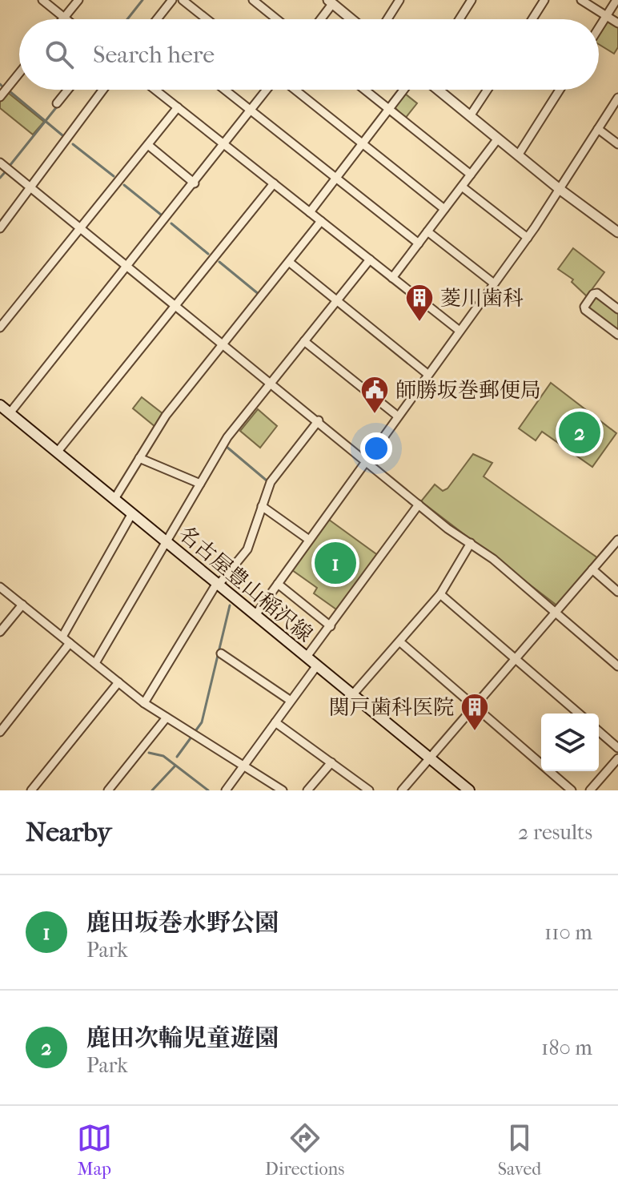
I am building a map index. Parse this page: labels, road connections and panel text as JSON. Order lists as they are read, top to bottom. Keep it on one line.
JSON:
{"streets":{"main road":["名古屋豊山稲沢線"]},"places":{"building":["菱川歯科","関戸歯科医院"],"public building":["師勝坂巻郵便局"]},"page":{"search":"Search here","pins":["2","1"],"heading":["Nearby","2 results"],"list":[{"mark":"1","name":"鹿田坂巻水野公園","note":"Park","value":"110 m"},{"mark":"2","name":"鹿田次輪児童遊園","note":"Park","value":"180 m"}],"nav":["Map","Directions","Saved"]}}
